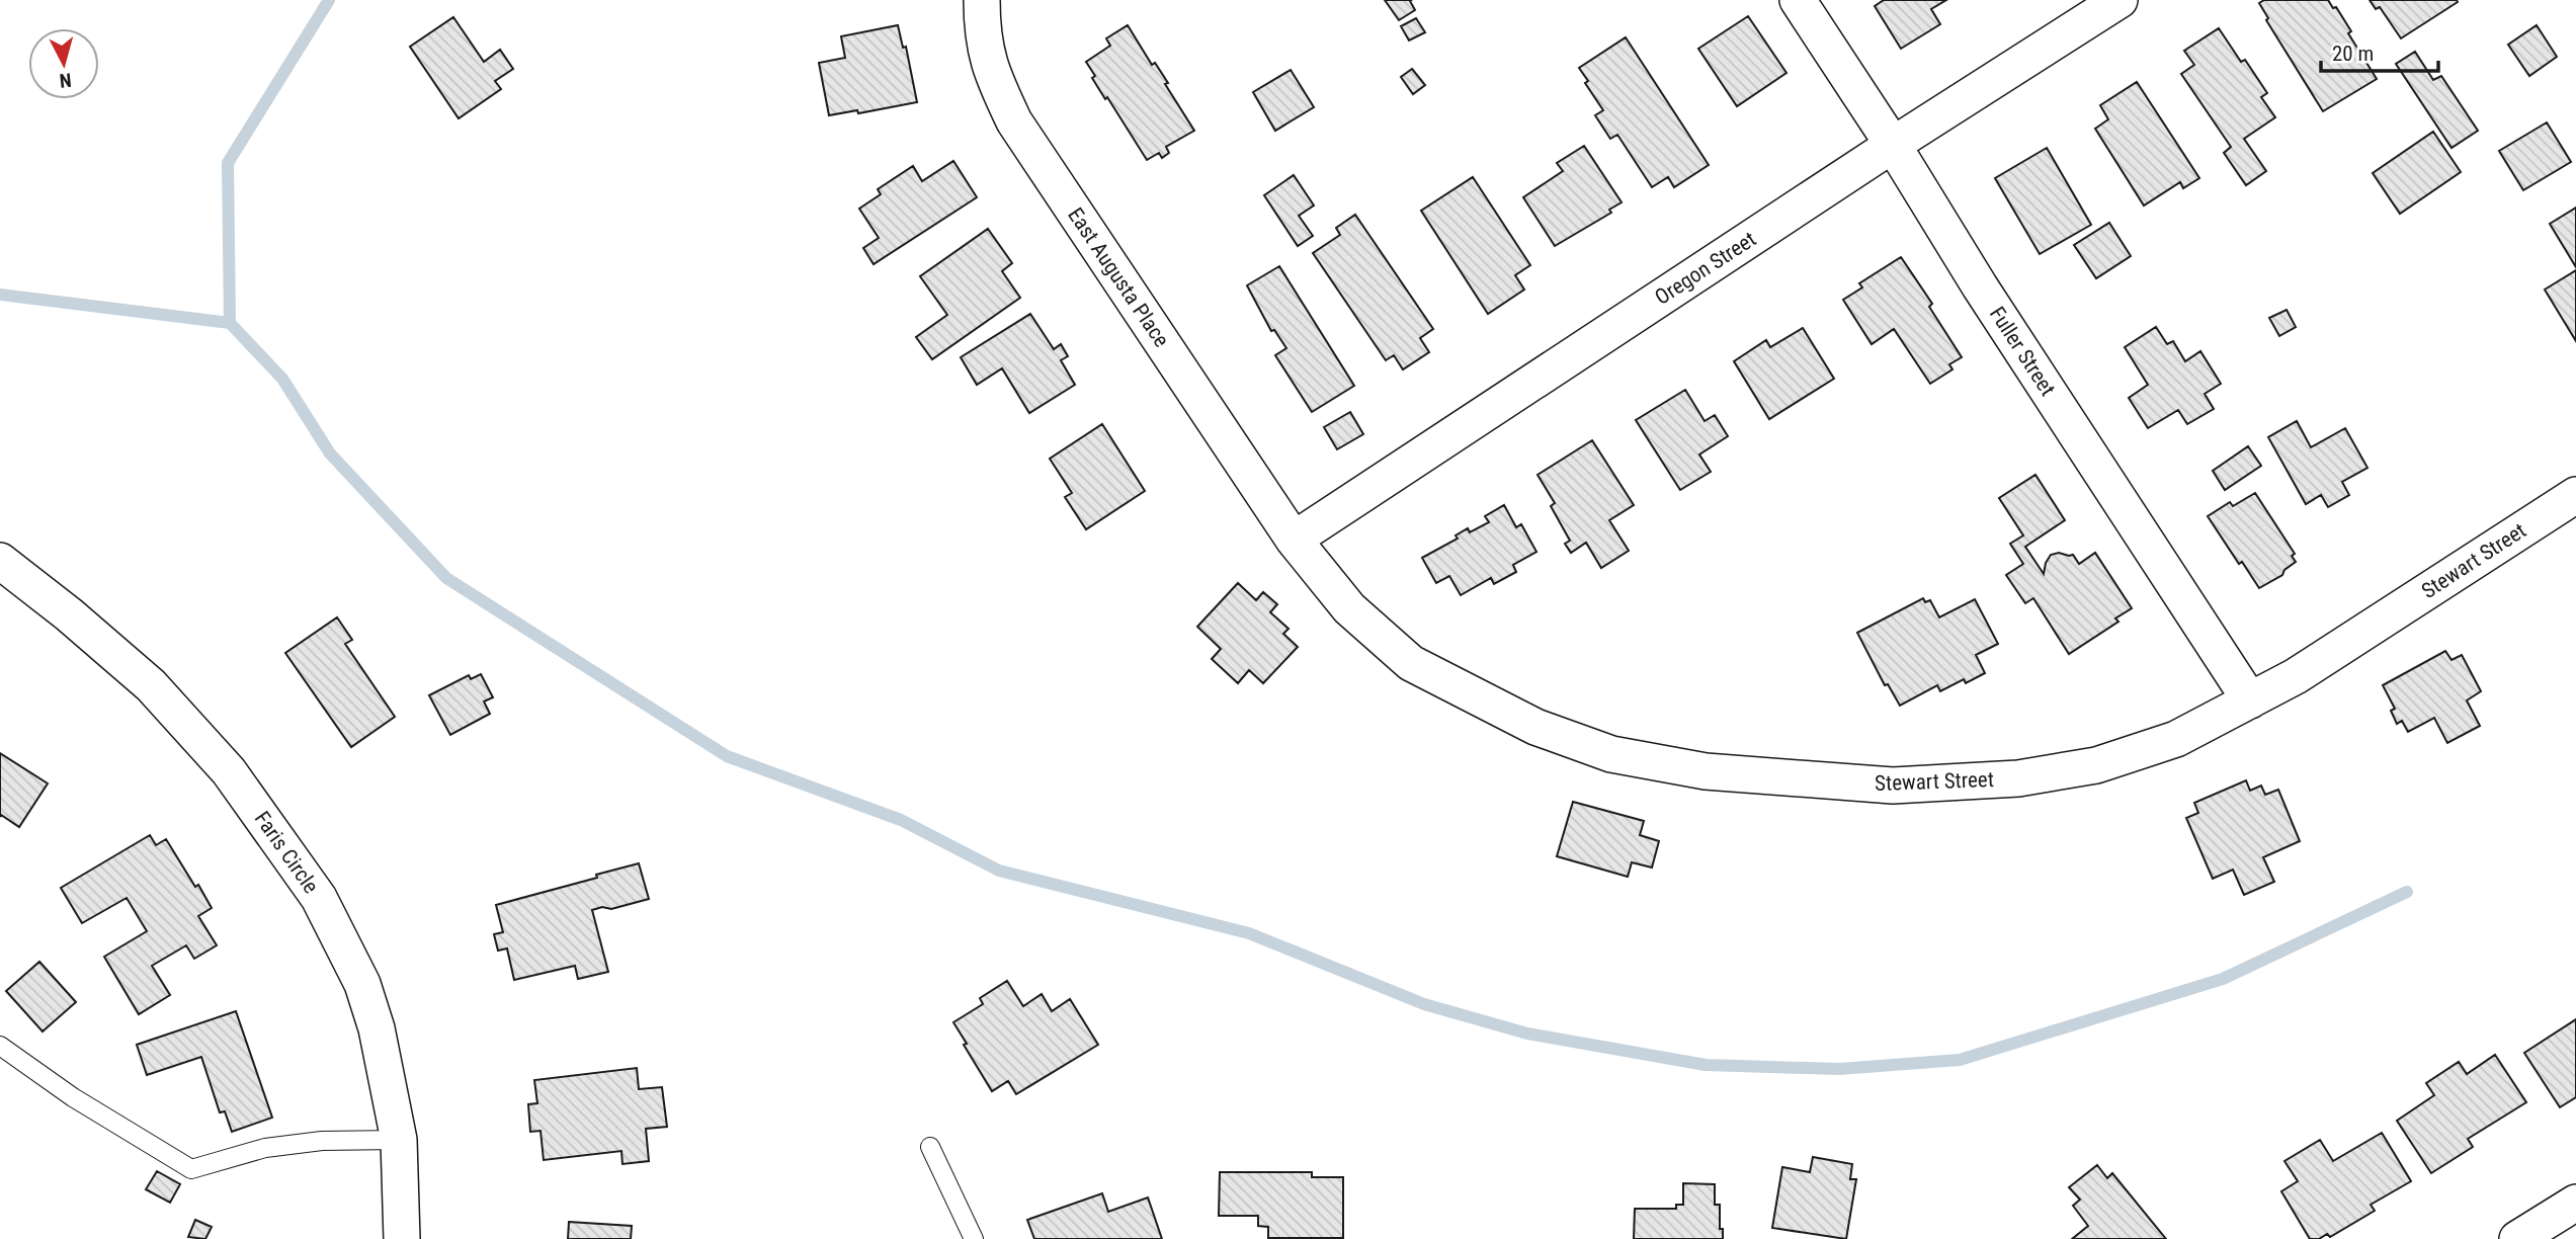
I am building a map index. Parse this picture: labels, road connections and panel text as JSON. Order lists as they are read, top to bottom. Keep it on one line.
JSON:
{"streets":{"street":["Oregon Street","East Augusta Place","Fuller Street","Stewart Street","Faris Circle"]},"crossings":[["Oregon Street","East Augusta Place"],["Oregon Street","Fuller Street"],["Oregon Street","Stewart Street"],["East Augusta Place","Stewart Street"],["Fuller Street","Stewart Street"]],"scale_bar":"20 m","north":"bottom"}
